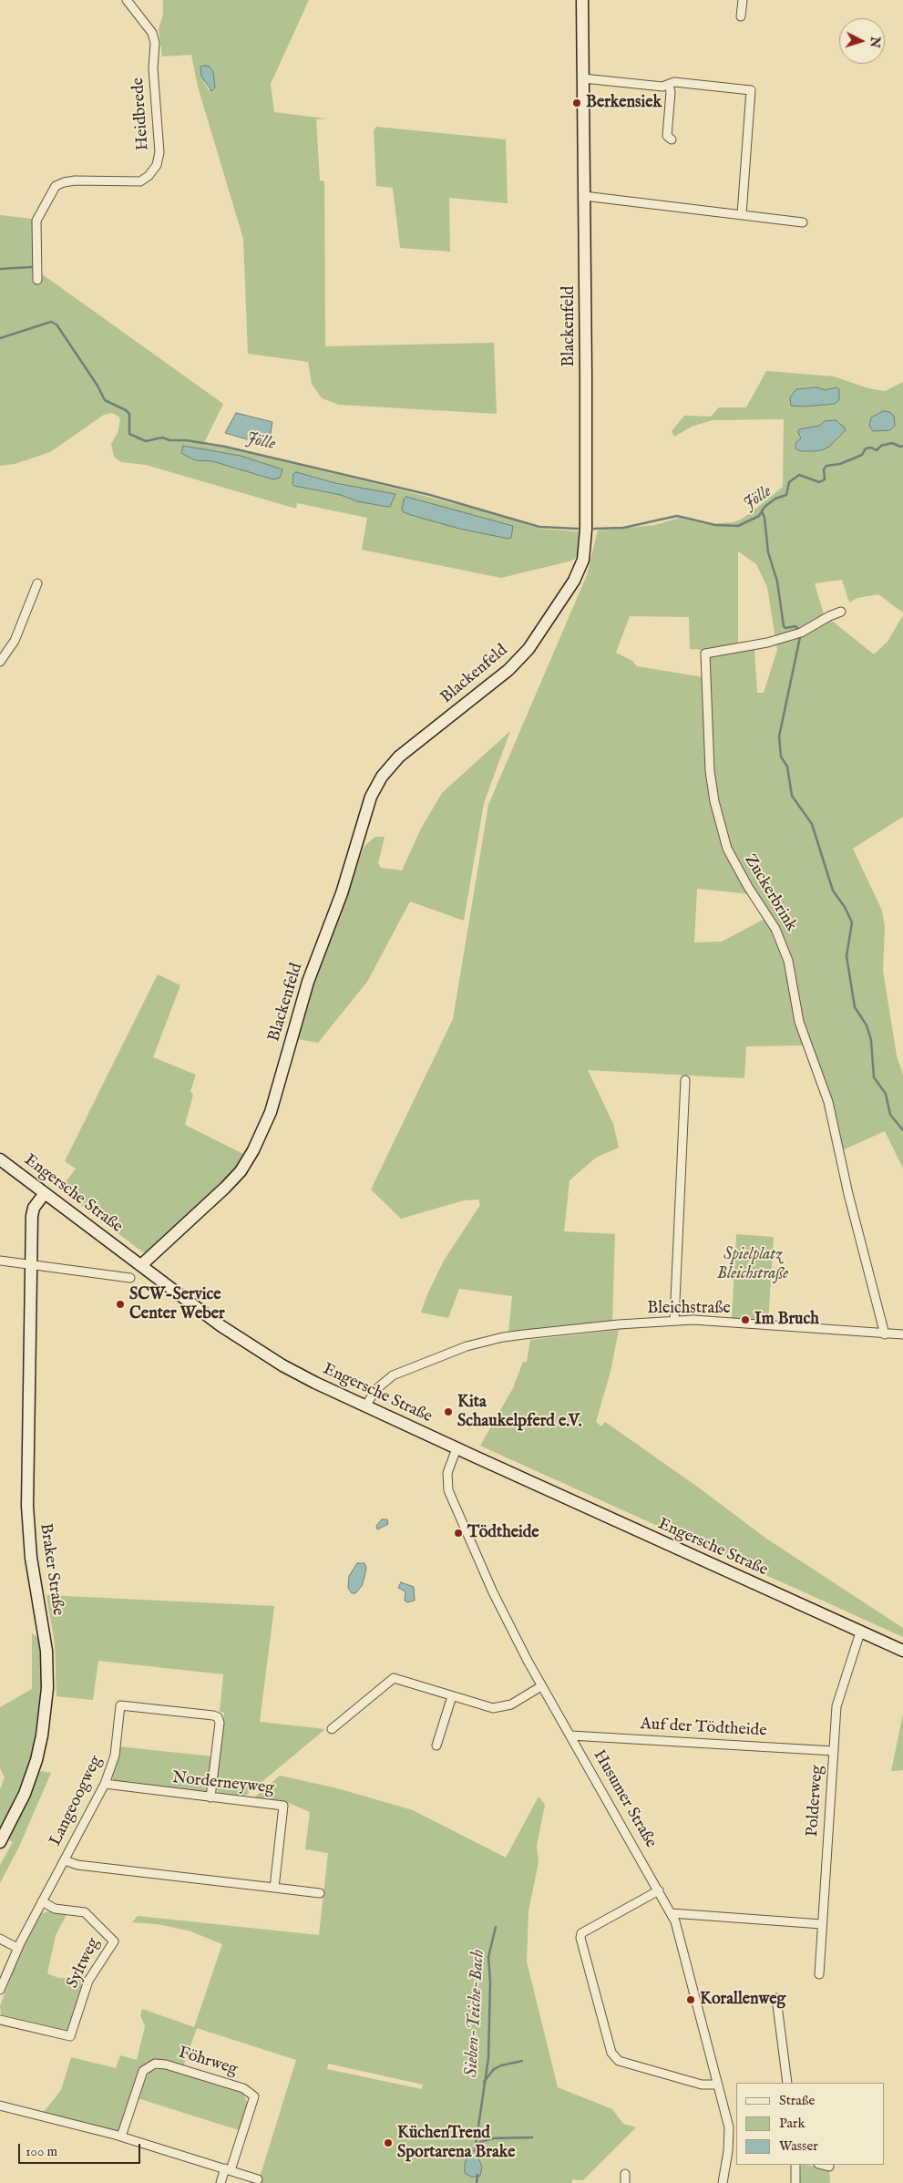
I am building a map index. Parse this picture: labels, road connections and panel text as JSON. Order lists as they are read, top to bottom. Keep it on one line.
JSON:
{"streets":{"main road":["Blackenfeld","Engersche Straße","Braker Straße"],"street":["Heidbrede","Zuckerbrink","Bleichstraße","Auf der Tödtheide","Norderneyweg","Husumer Straße","Langeoogweg","Polderweg","Syltweg","Föhrweg"]},"crossings":[["Blackenfeld","Engersche Straße"],["Zuckerbrink","Bleichstraße"],["Engersche Straße","Bleichstraße"],["Engersche Straße","Braker Straße"],["Engersche Straße","Husumer Straße"],["Engersche Straße","Polderweg"],["Auf der Tödtheide","Husumer Straße"],["Auf der Tödtheide","Polderweg"],["Norderneyweg","Langeoogweg"],["Langeoogweg","Syltweg"]],"water":["Jölle","Sieben-Teiche-Bach"],"parks":["Spielplatz Bleichstraße"],"places":["Berkensiek","SCW-Service Center Weber","Im Bruch","Kita Schaukelpferd e.V.","Tödtheide","Korallenweg","KüchenTrend Sportarena Brake"],"legend":["Straße","Park","Wasser"],"scale_bar":"100 m","north":"right"}
